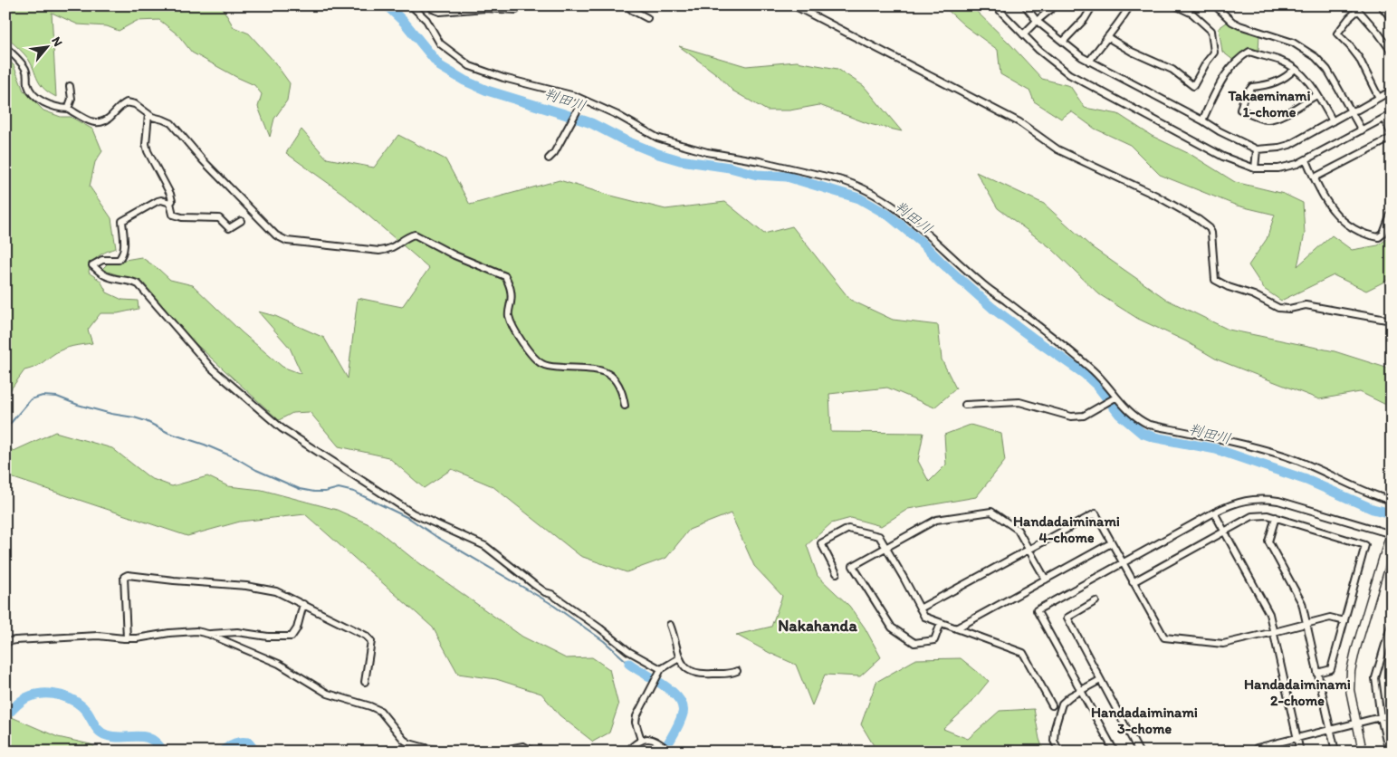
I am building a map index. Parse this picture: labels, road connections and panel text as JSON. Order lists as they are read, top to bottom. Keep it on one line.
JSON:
{"districts":["Takaeminami 1-chome","Handadaiminami 4-chome","Nakahanda","Handadaiminami 2-chome","Handadaiminami 3-chome"],"water":["判田川"],"north":"top right"}
